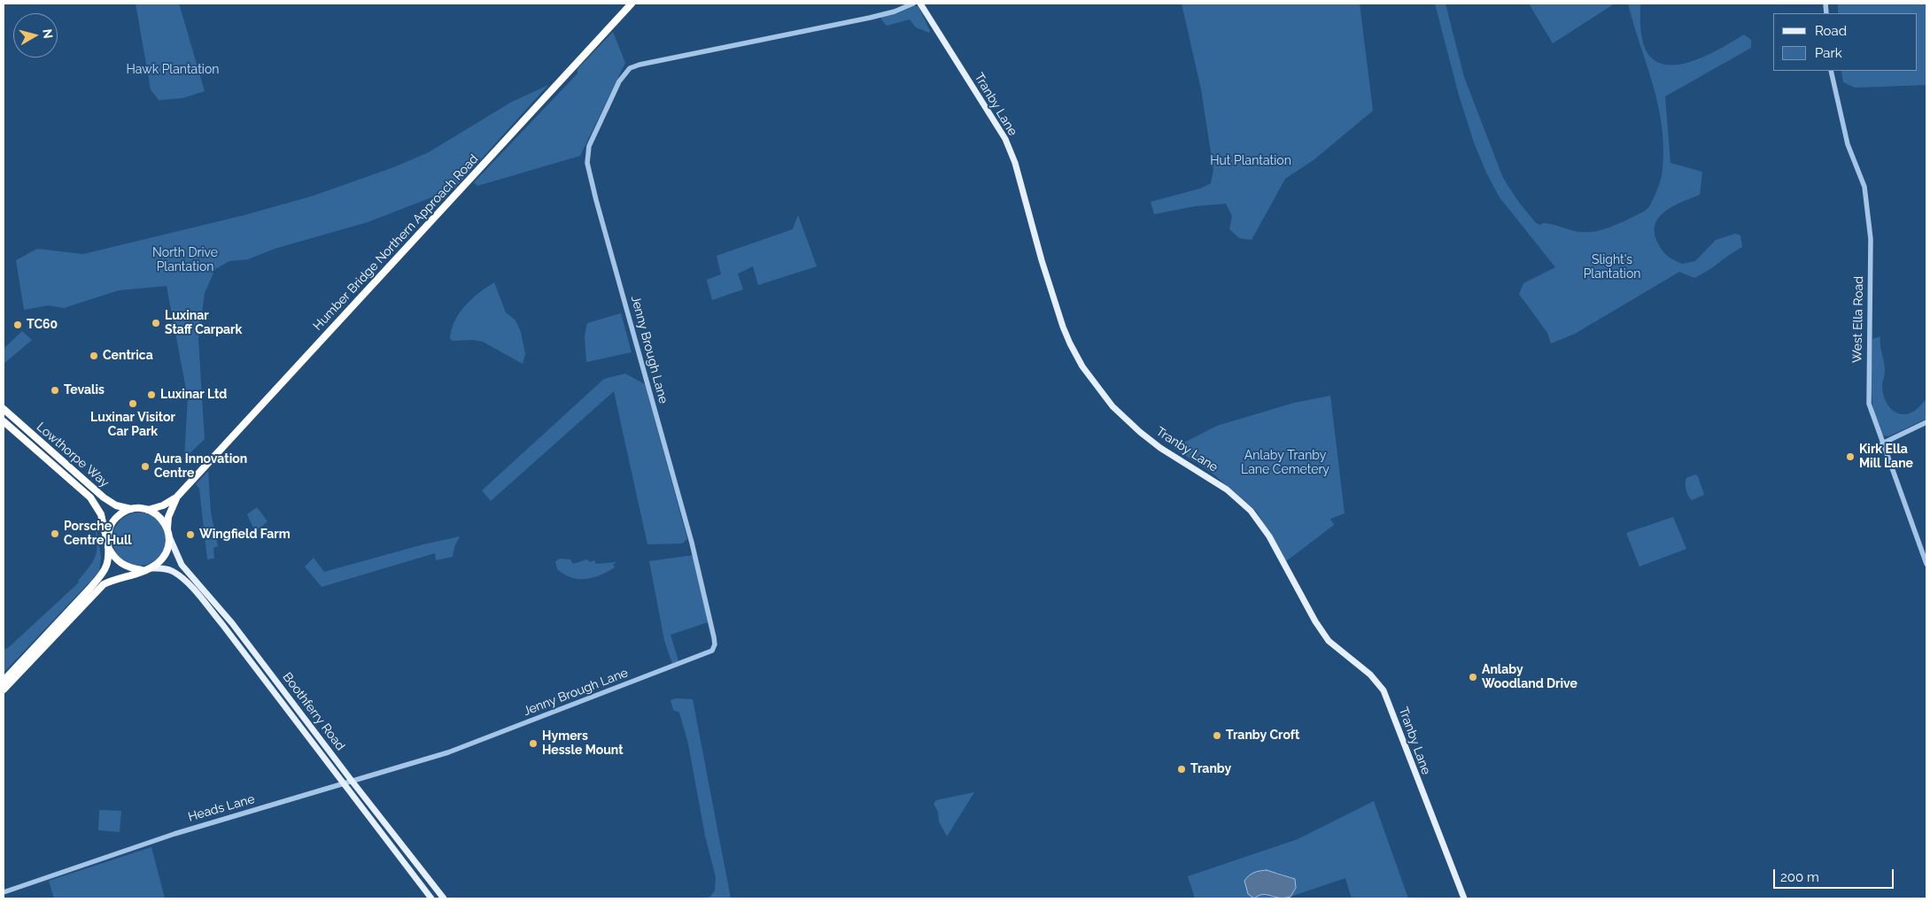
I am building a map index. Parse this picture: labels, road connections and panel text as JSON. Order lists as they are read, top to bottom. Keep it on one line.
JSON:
{"streets":{"highway":["Humber Bridge Northern Approach Road","Lowthorpe Way"],"main road":["Tranby Lane","Boothferry Road"],"street":["West Ella Road","Jenny Brough Lane","Heads Lane"]},"crossings":[["Jenny Brough Lane","Heads Lane"],["Lowthorpe Way","Boothferry Road"],["Boothferry Road","Heads Lane"]],"parks":["Hawk Plantation","Hut Plantation","North Drive Plantation","Slight's Plantation","Anlaby Tranby Lane Cemetery"],"places":["Luxinar Staff Carpark","TC60","Centrica","Tevalis","Luxinar Ltd","Luxinar Visitor Car Park","Kirk Ella Mill Lane","Aura Innovation Centre","Porsche Centre Hull","Wingfield Farm","Anlaby Woodland Drive","Tranby Croft","Hymers Hessle Mount","Tranby"],"legend":["Road","Park"],"scale_bar":"200 m","north":"right"}
